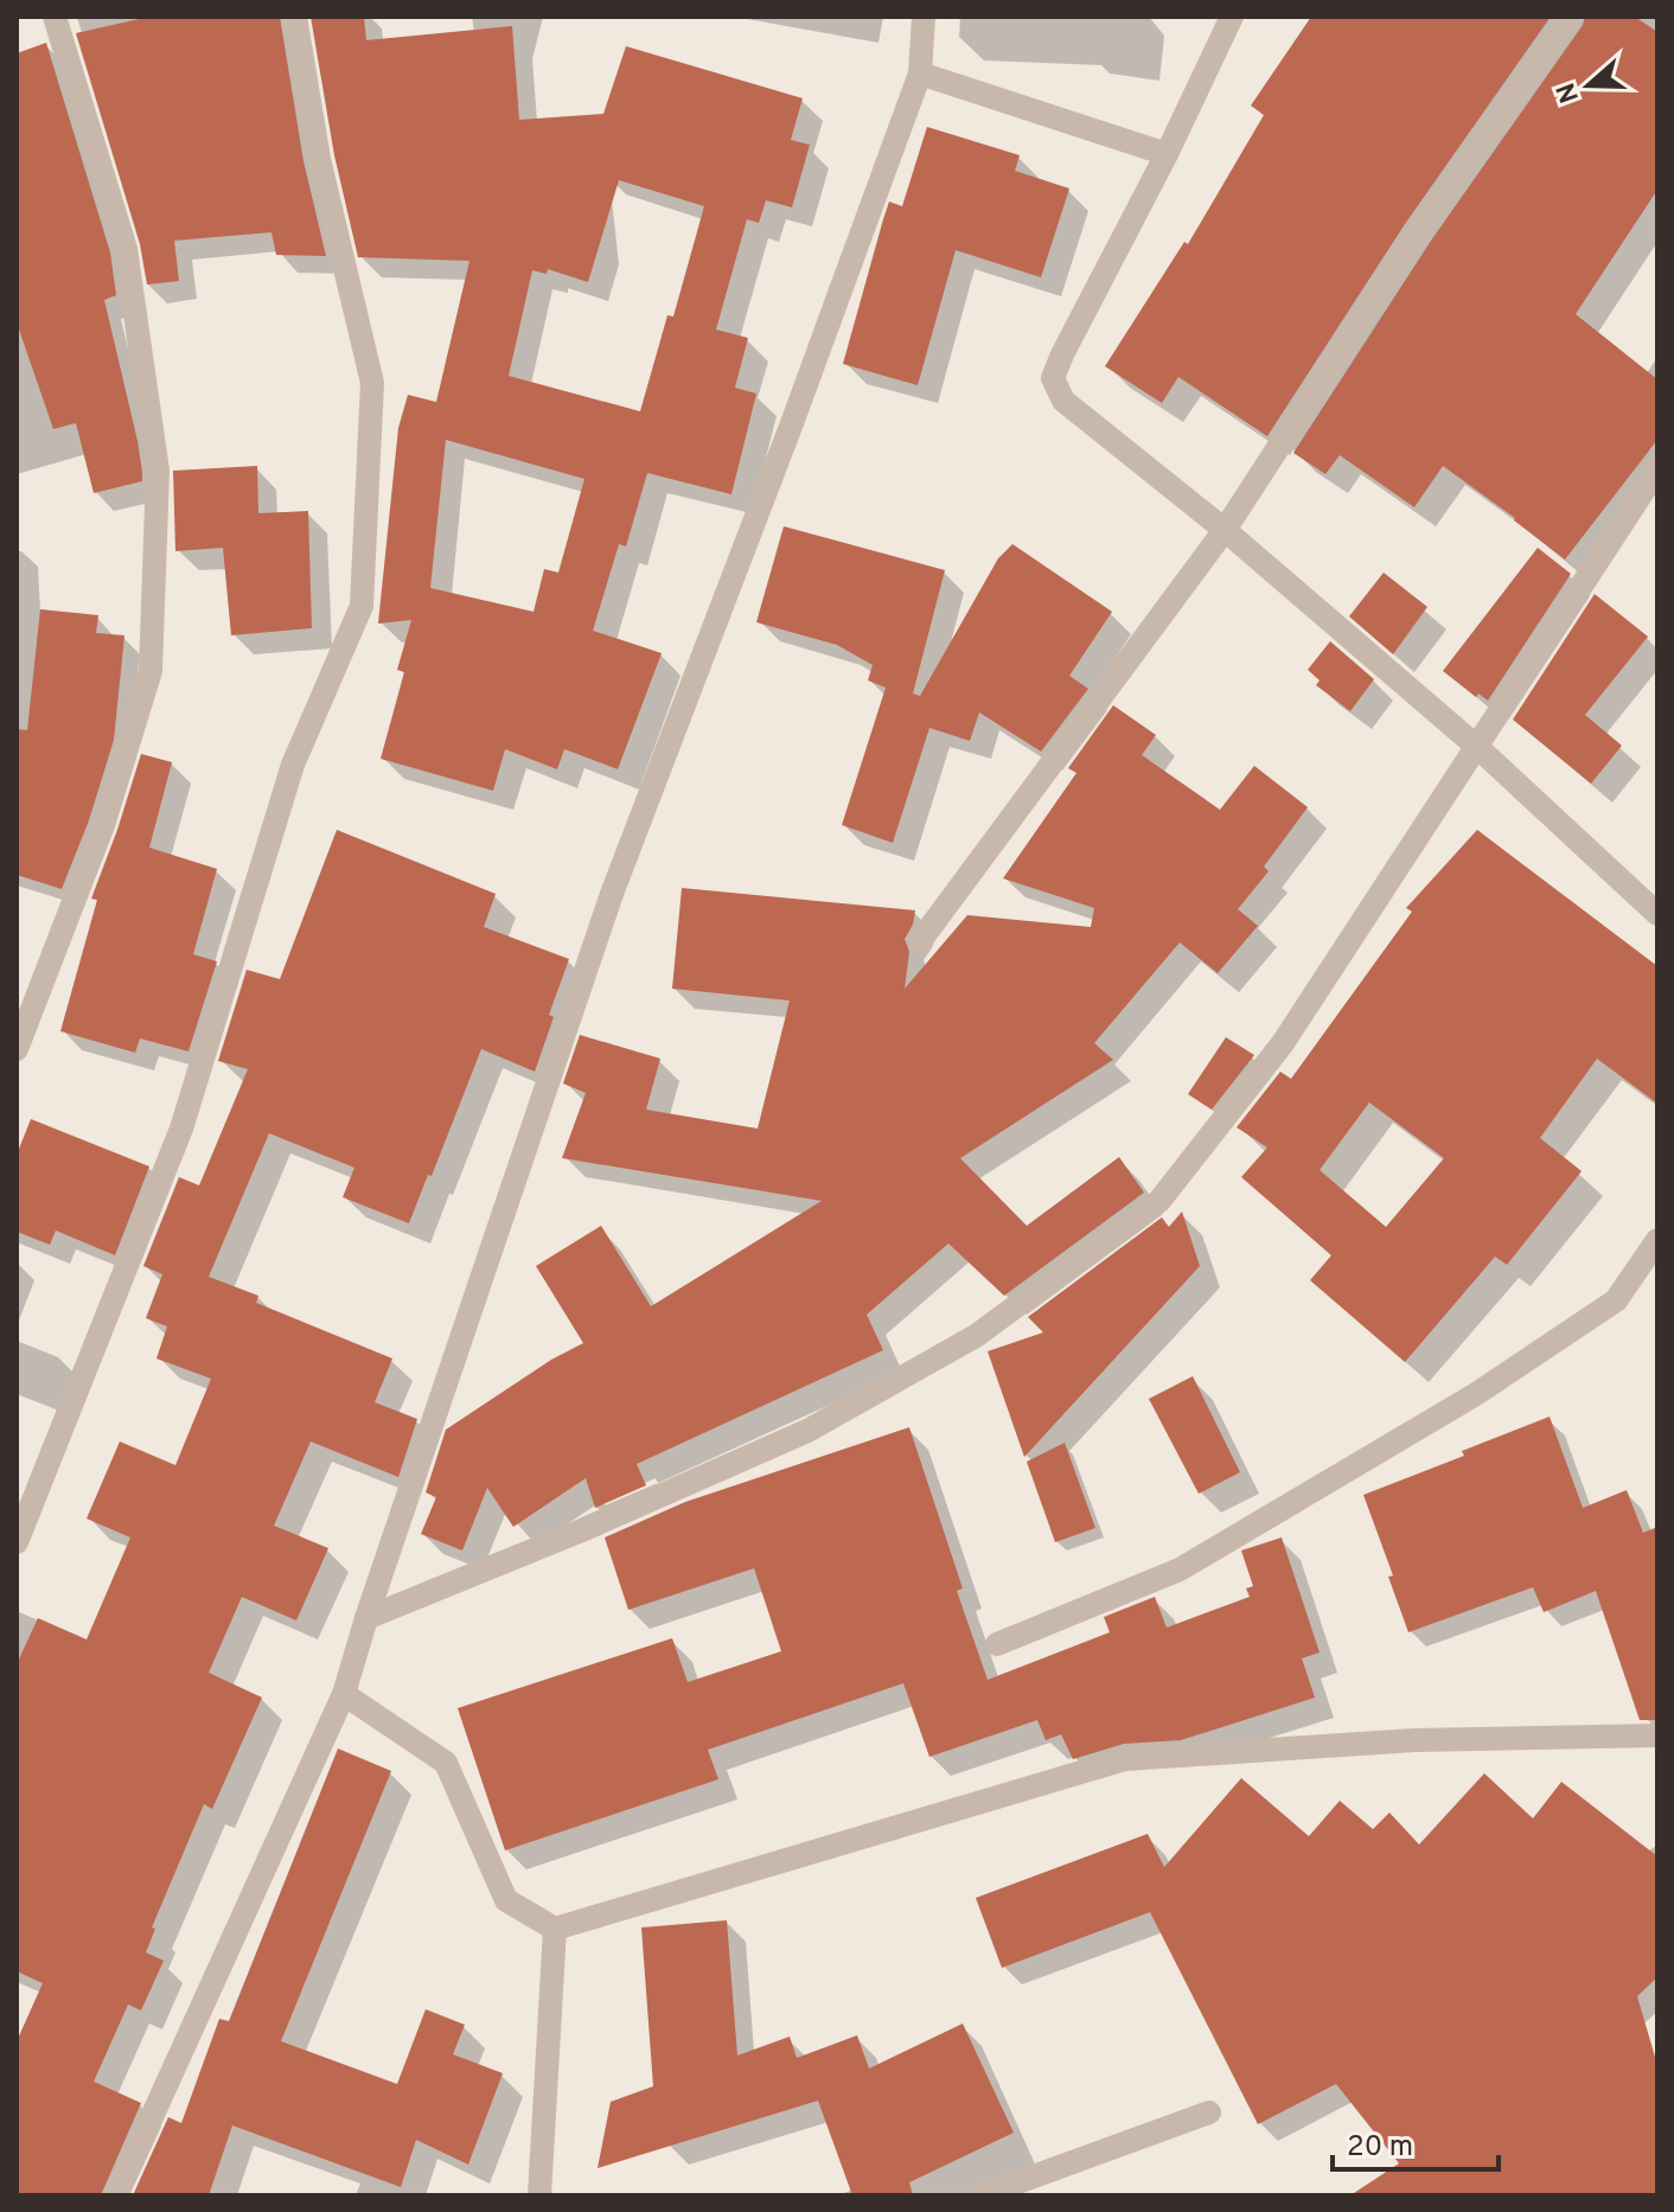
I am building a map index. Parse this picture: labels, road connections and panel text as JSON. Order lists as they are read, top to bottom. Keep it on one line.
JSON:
{"scale_bar":"20 m","north":"left"}
